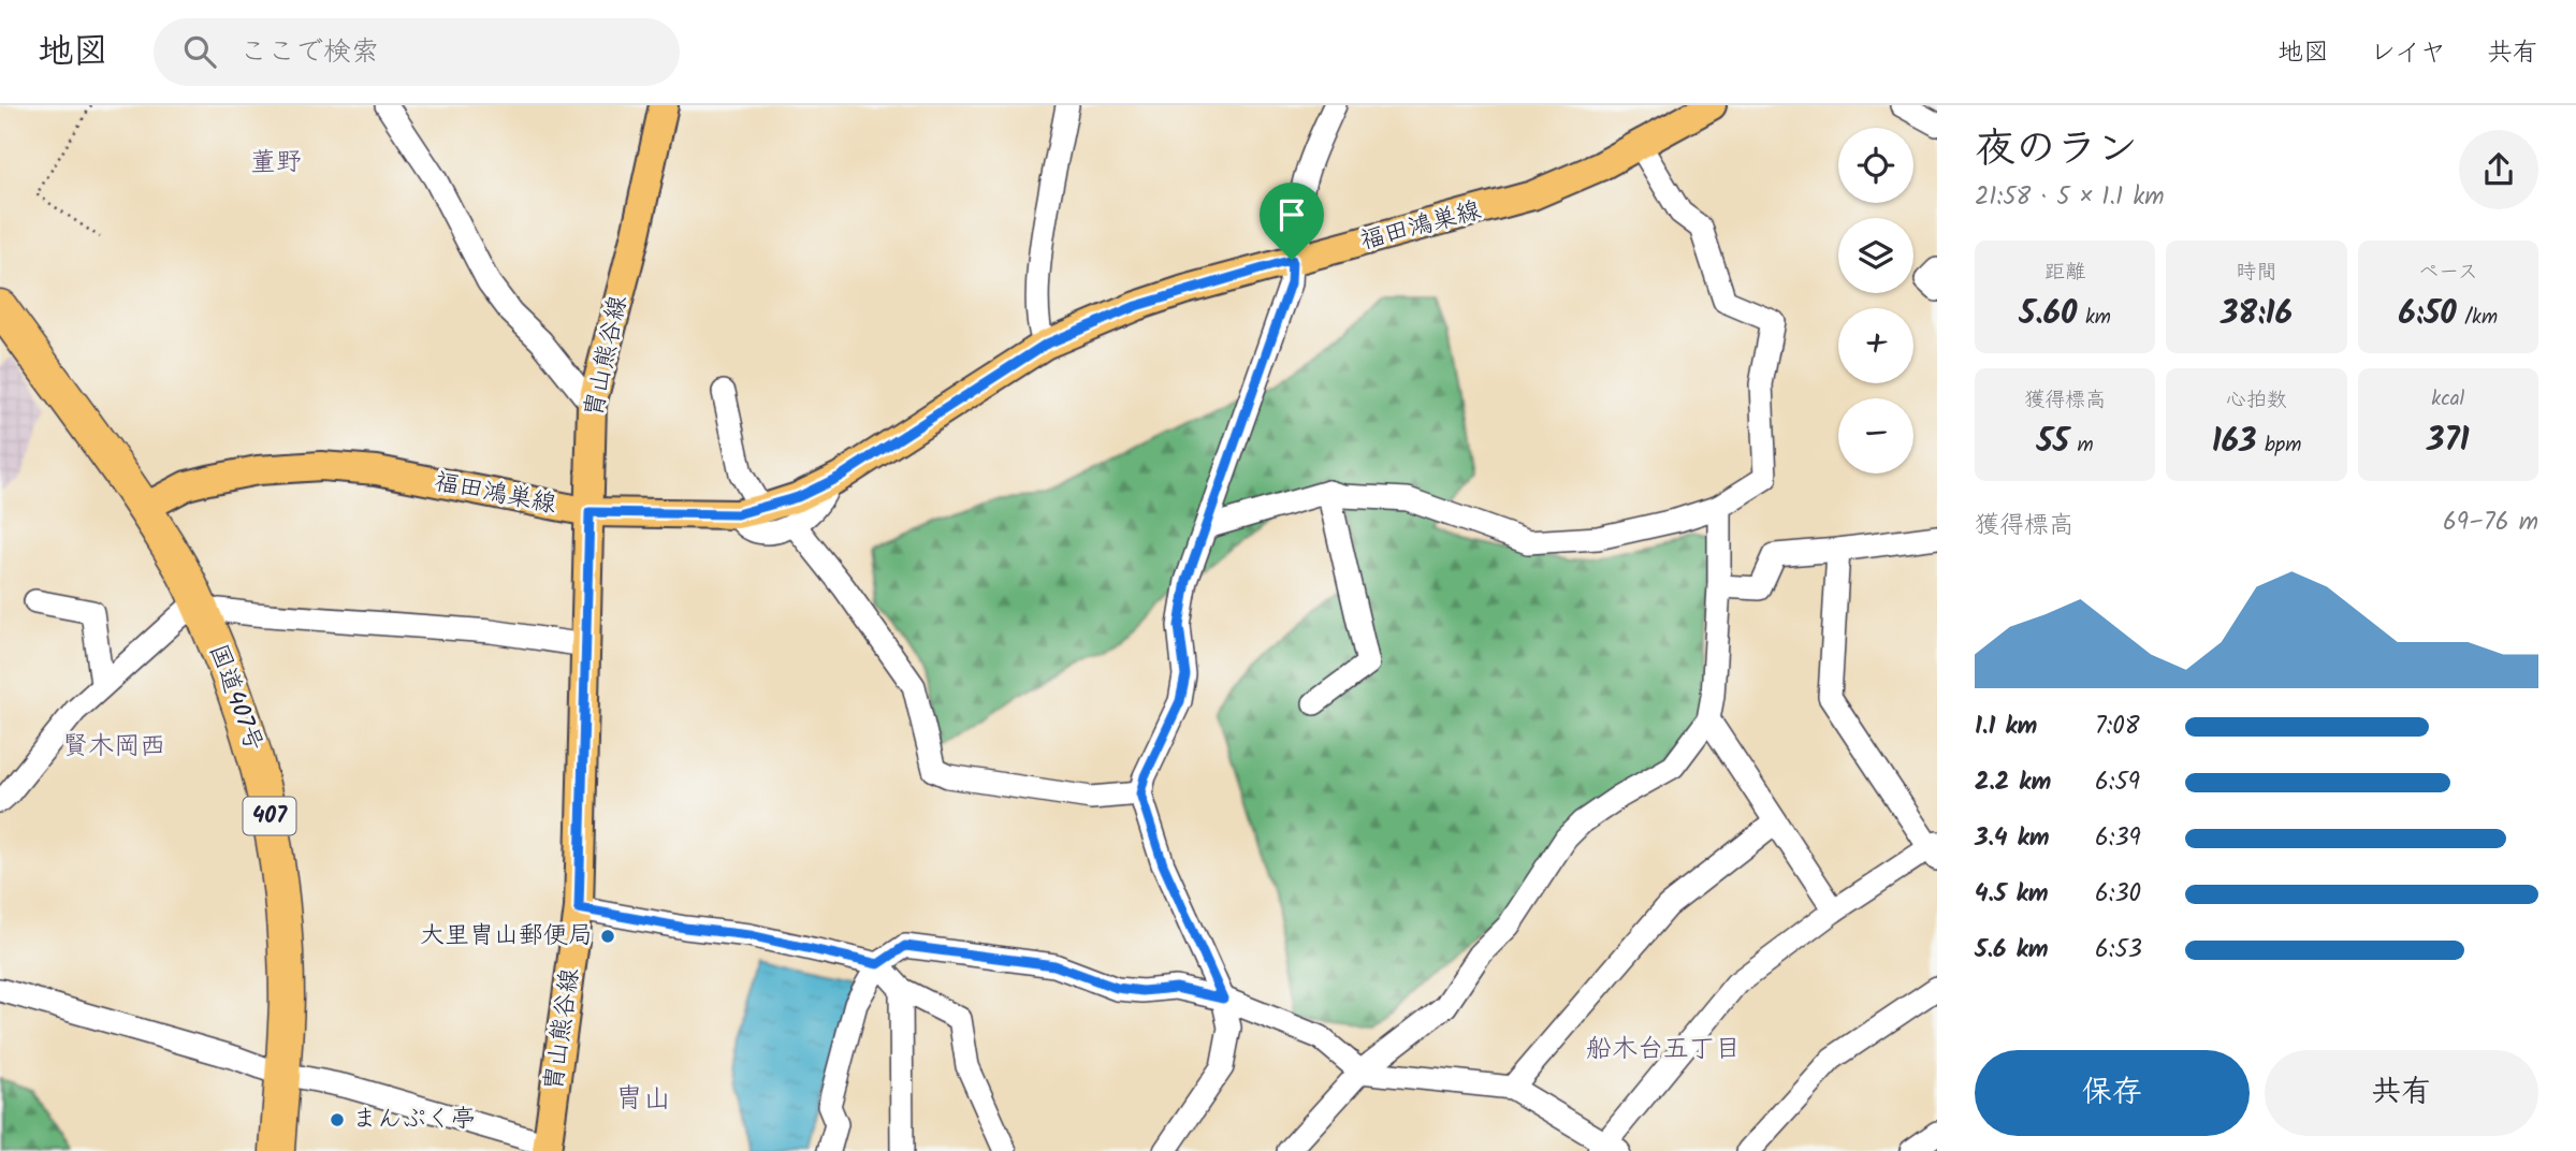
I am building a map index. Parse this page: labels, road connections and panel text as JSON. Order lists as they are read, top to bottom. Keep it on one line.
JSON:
{"streets":{"highway":["国道407号","407"],"main road":["福田鴻巣線","胄山熊谷線"]},"crossings":[["福田鴻巣線","胄山熊谷線"],["福田鴻巣線","国道407号"]],"districts":["董野","賢木岡西","船木台五丁目","冑山"],"places":["大里冑山郵便局","まんぷく亭"],"page":{"header":"地図","search":"ここで検索","nav":["地図","レイヤ","共有"],"heading":["夜のラン","21:58 · 5 × 1.1 km"],"map_buttons":["+","−"],"stats":[["距離","5.60 km"],["時間","38:16"],["ペース","6:50 /km"],["獲得標高","55 m"],["心拍数","163 bpm"],["kcal","371"]],"chart":["獲得標高","69–76 m"],"list":[{"name":"1.1 km","note":"7:08"},{"name":"2.2 km","note":"6:59"},{"name":"3.4 km","note":"6:39"},{"name":"4.5 km","note":"6:30"},{"name":"5.6 km","note":"6:53"}],"buttons":["保存","共有"]}}
